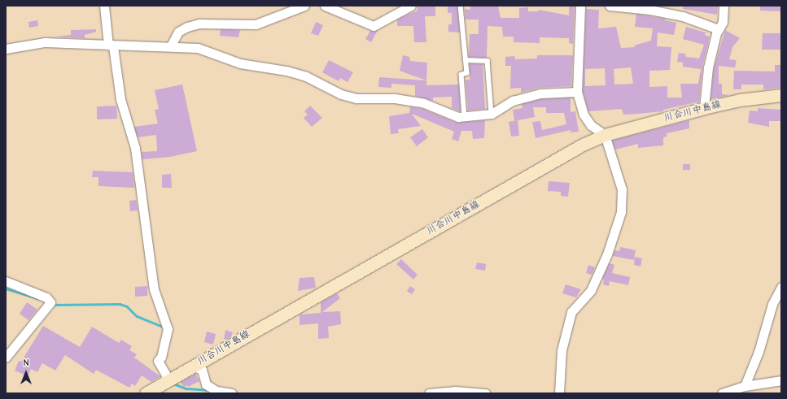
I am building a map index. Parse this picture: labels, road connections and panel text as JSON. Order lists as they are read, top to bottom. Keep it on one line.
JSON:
{"streets":{"main road":["川合川中島線"]},"north":"top"}
